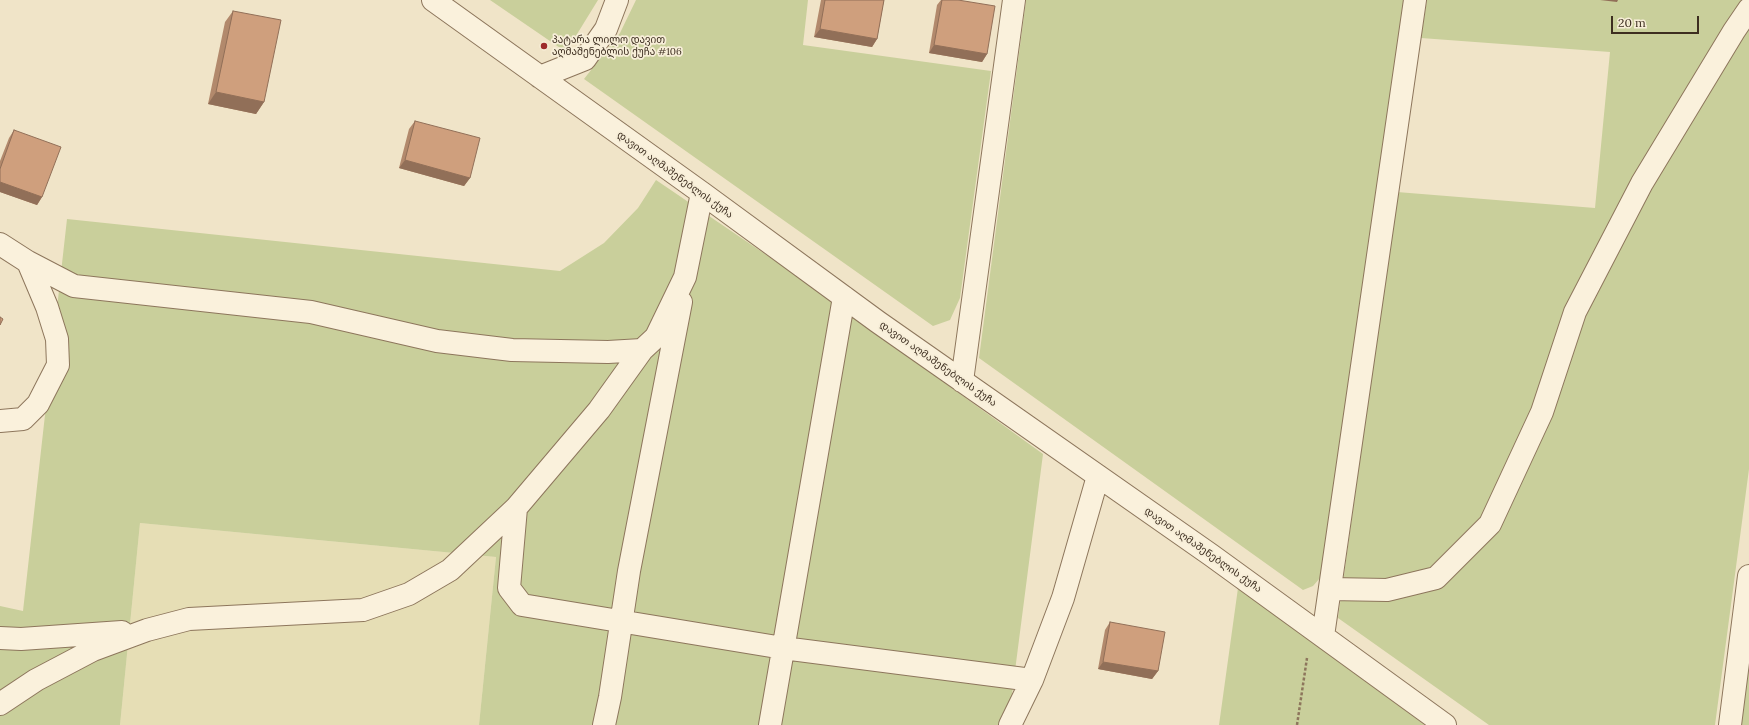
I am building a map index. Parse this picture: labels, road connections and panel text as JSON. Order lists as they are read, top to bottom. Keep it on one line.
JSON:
{"streets":{"street":["დავით აღმაშენებლის ქუჩა"]},"places":["პატარა ლილო დავით აღმაშენებლის ქუჩა #106"],"scale_bar":"20 m"}
